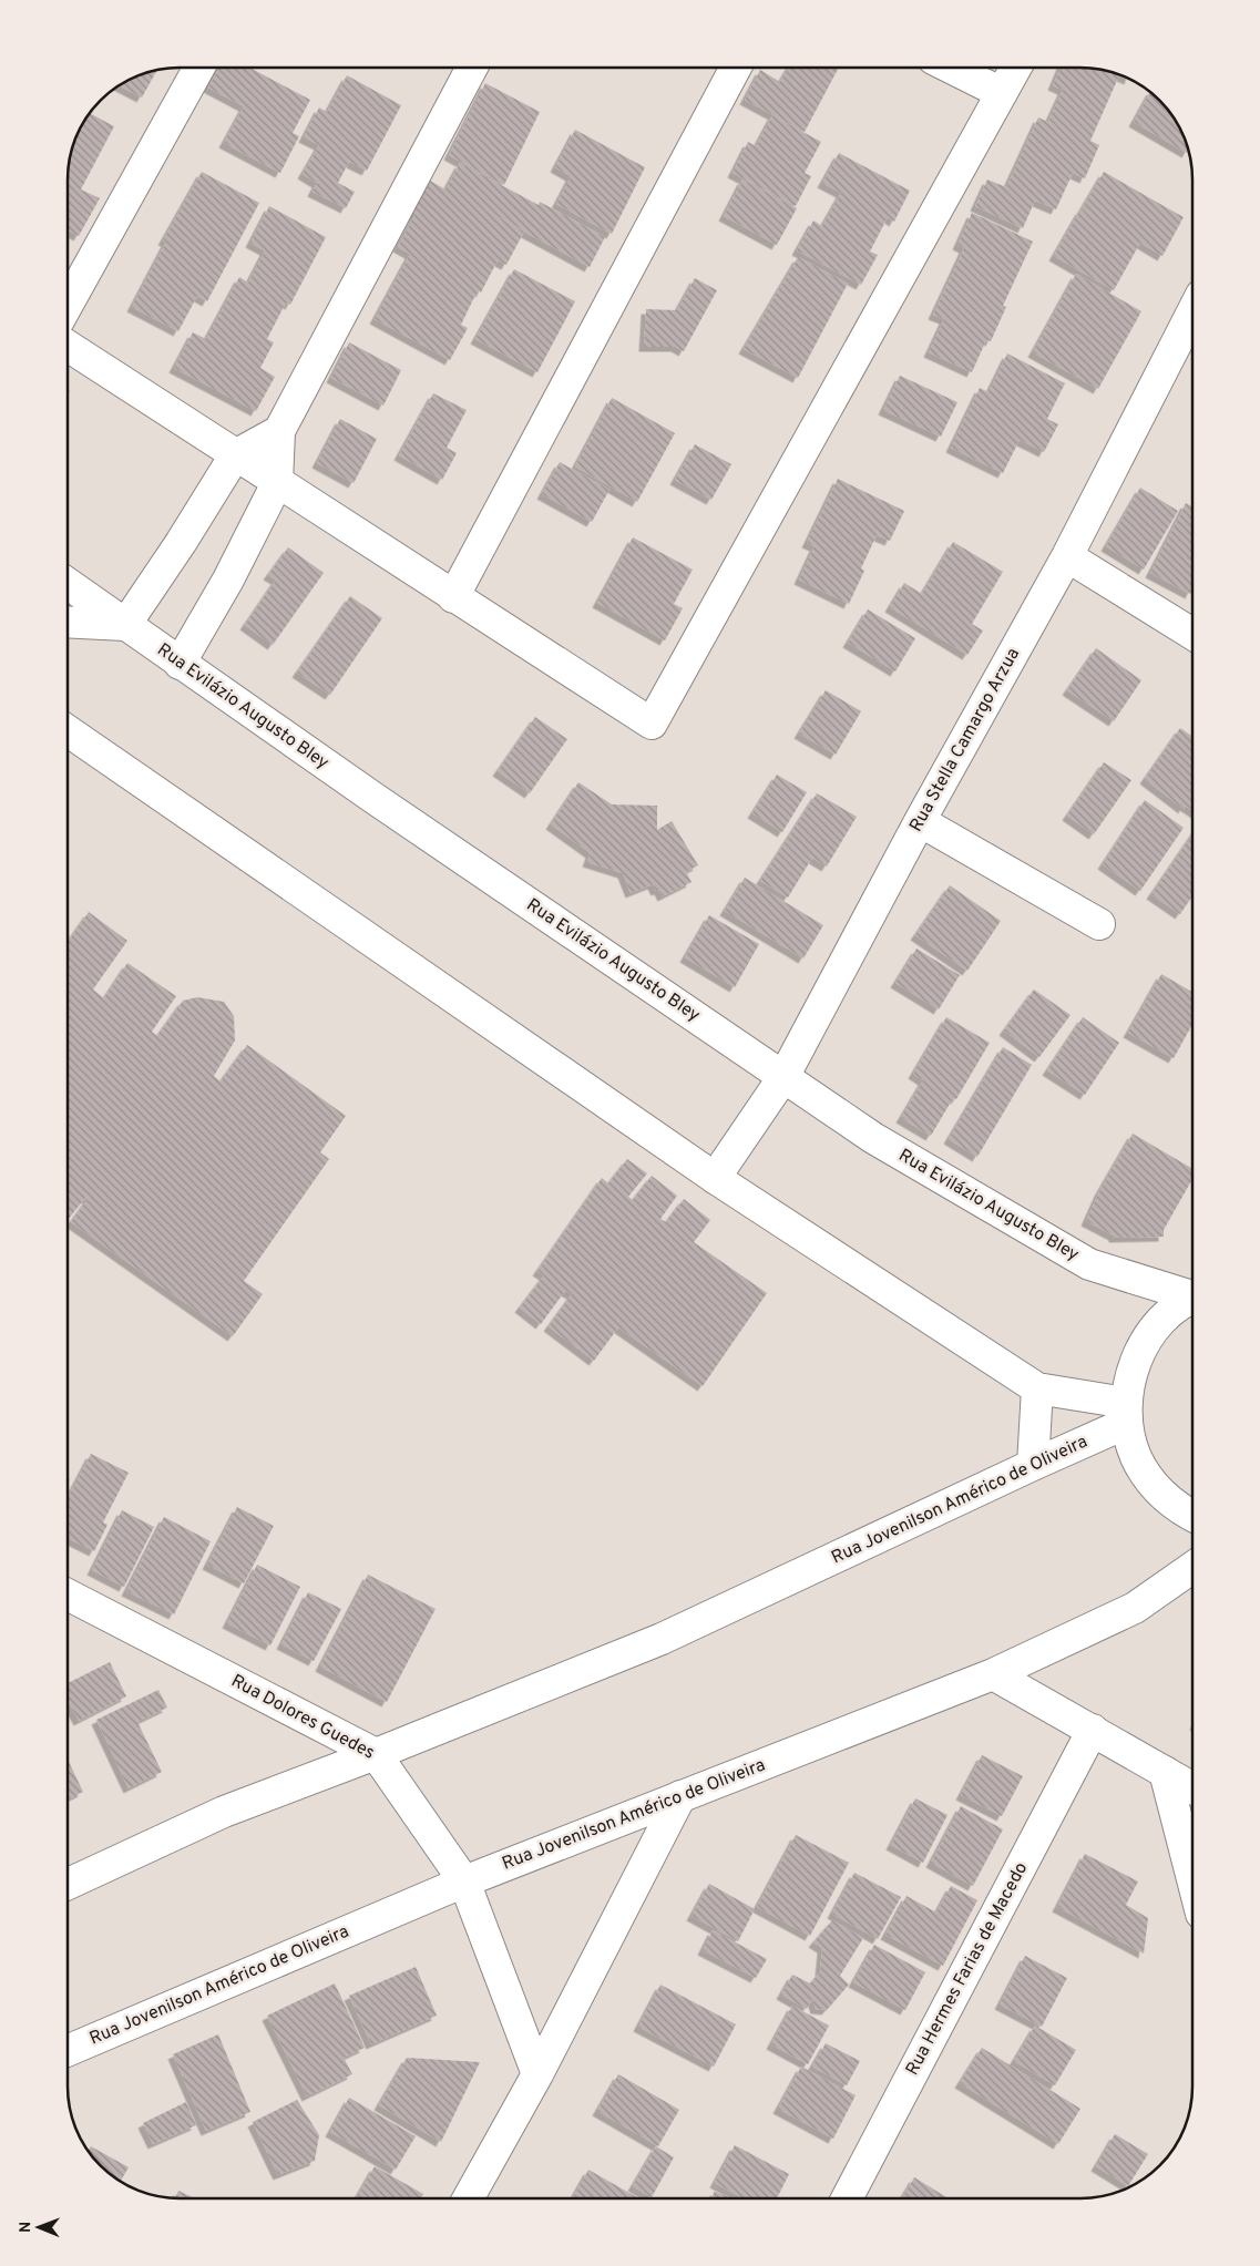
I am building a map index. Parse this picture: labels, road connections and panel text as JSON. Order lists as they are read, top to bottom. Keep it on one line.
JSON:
{"streets":{"street":["Rua Evilázio Augusto Bley","Rua Stella Camargo Arzua","Rua Jovenilson Américo de Oliveira","Rua Dolores Guedes","Rua Hermes Farias de Macedo"]},"crossings":[["Rua Evilázio Augusto Bley","Rua Stella Camargo Arzua"],["Rua Jovenilson Américo de Oliveira","Rua Dolores Guedes"]],"north":"left"}
